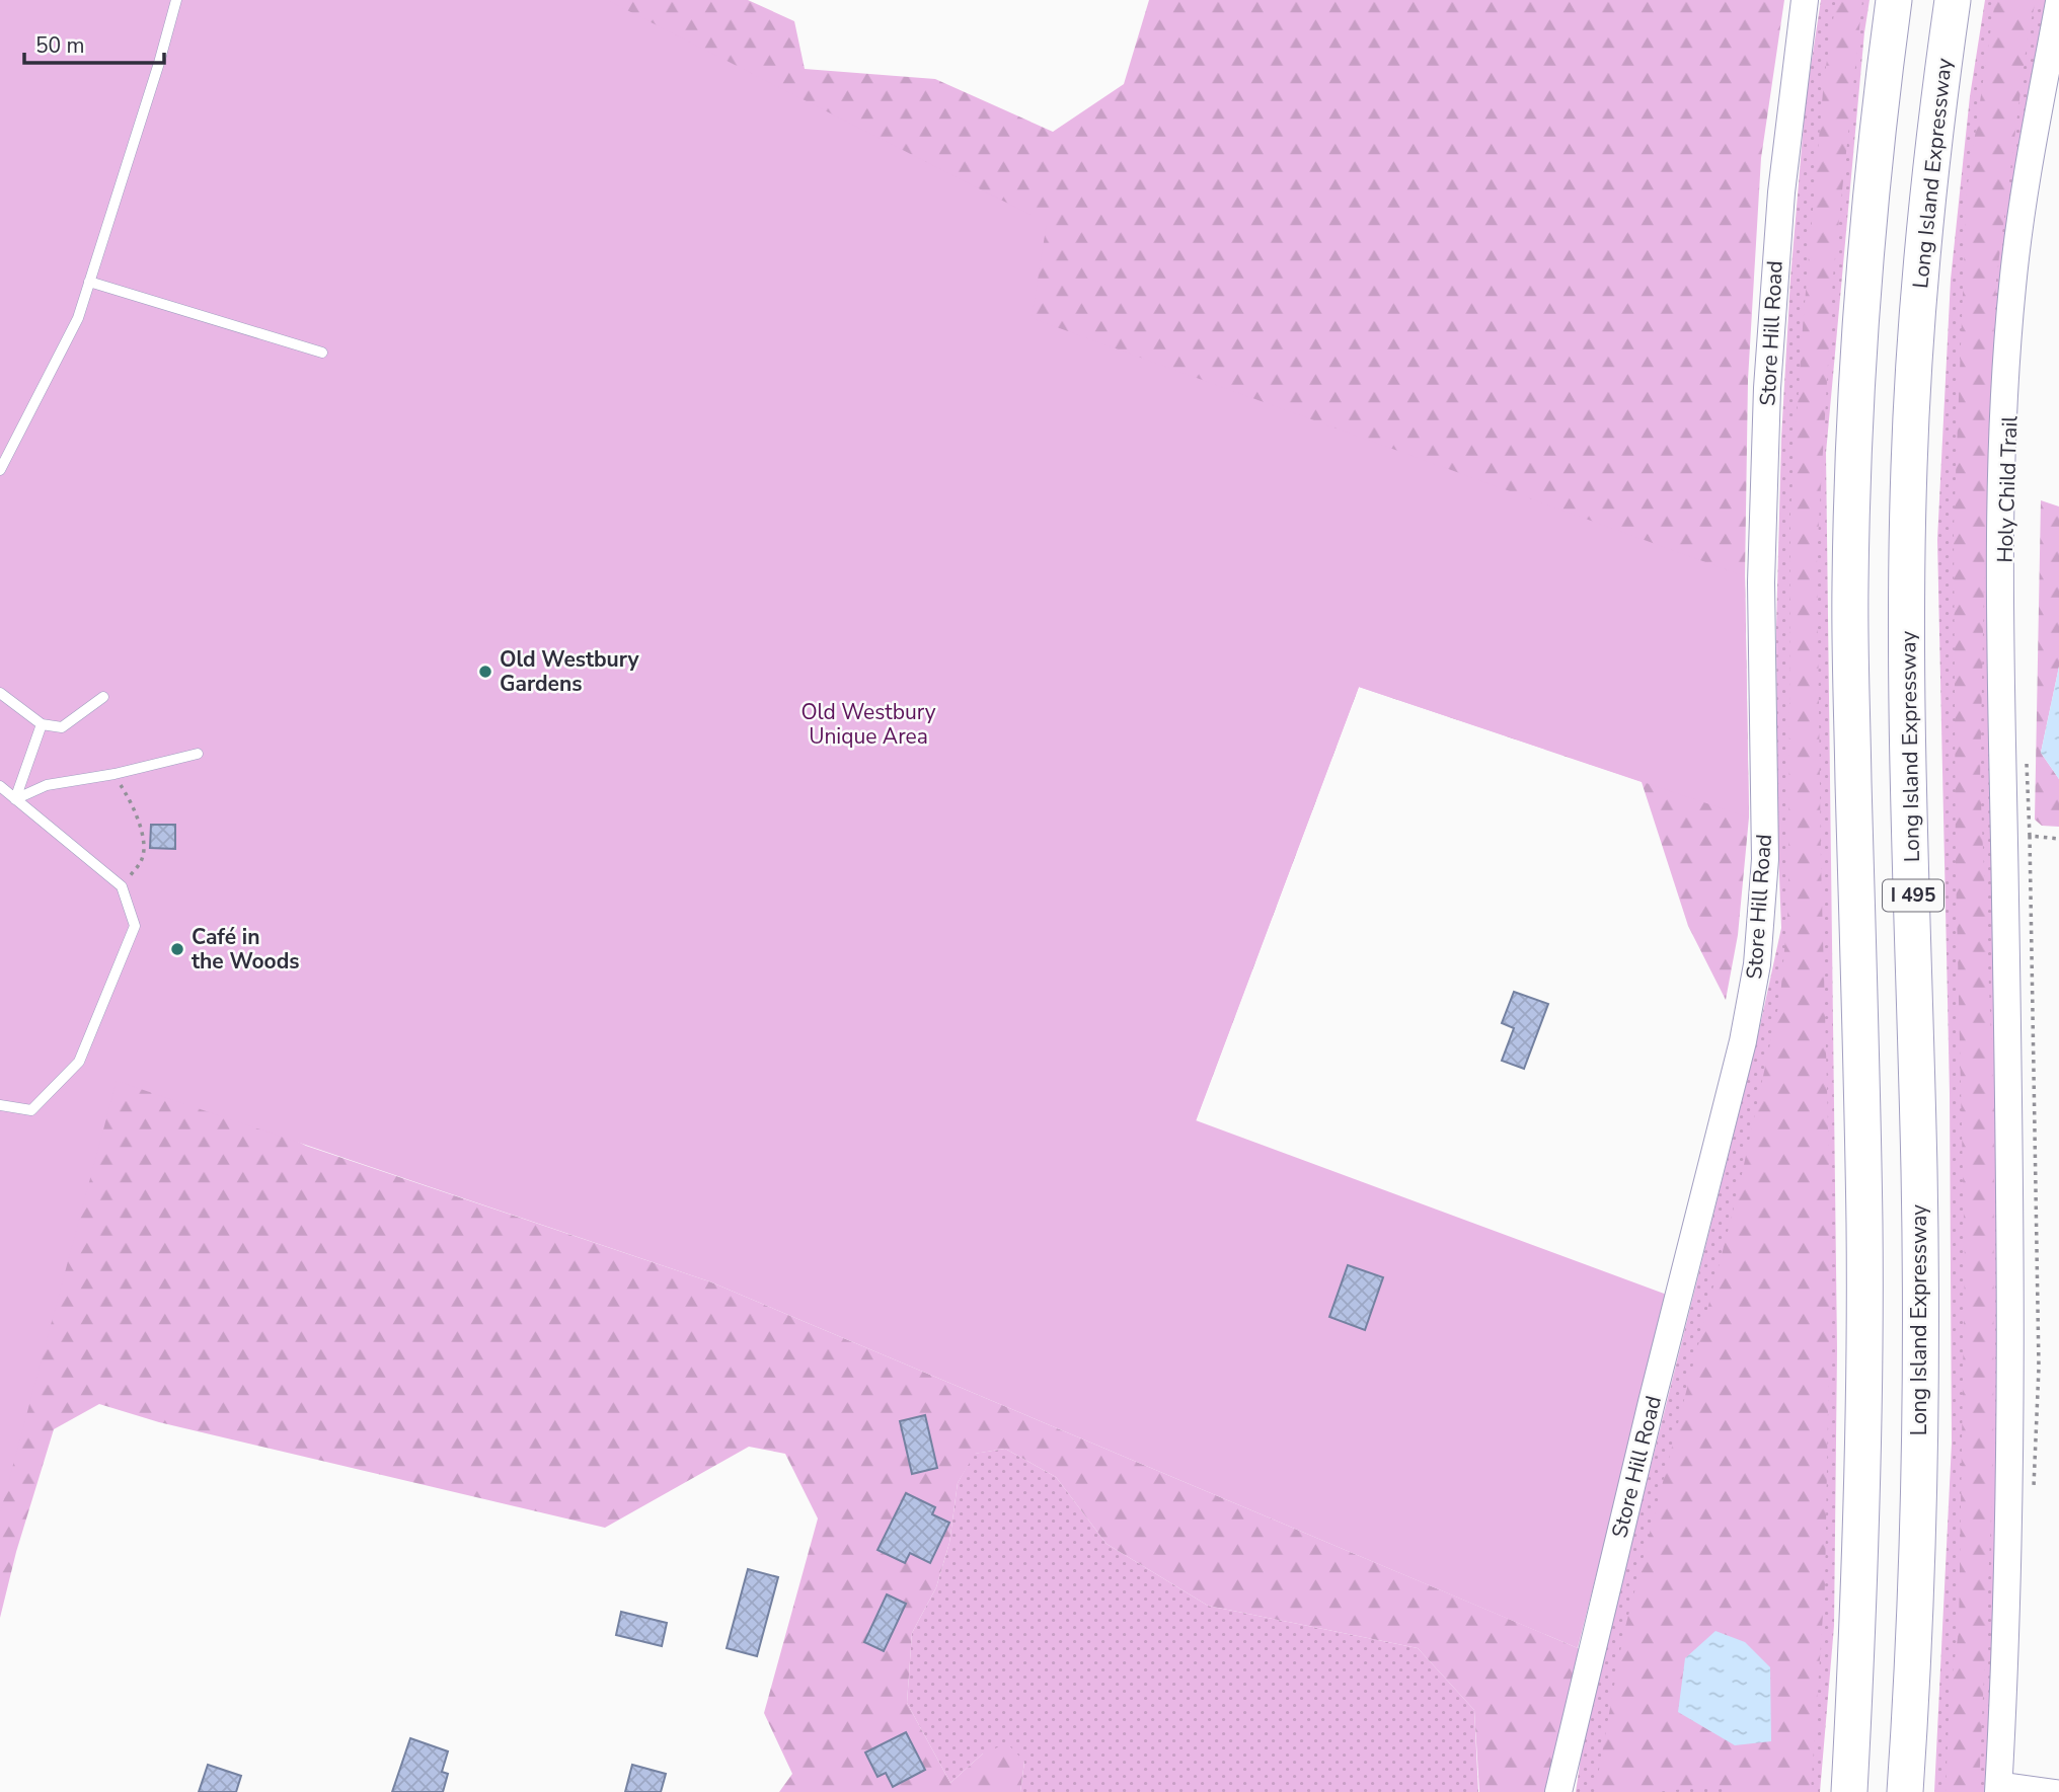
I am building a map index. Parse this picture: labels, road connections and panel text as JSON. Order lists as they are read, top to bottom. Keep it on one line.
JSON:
{"streets":{"highway":["Long Island Expressway","I 495"],"main road":["Store Hill Road"]},"parks":["Old Westbury Unique Area"],"places":["Old Westbury Gardens","Café in the Woods"],"scale_bar":"50 m"}
